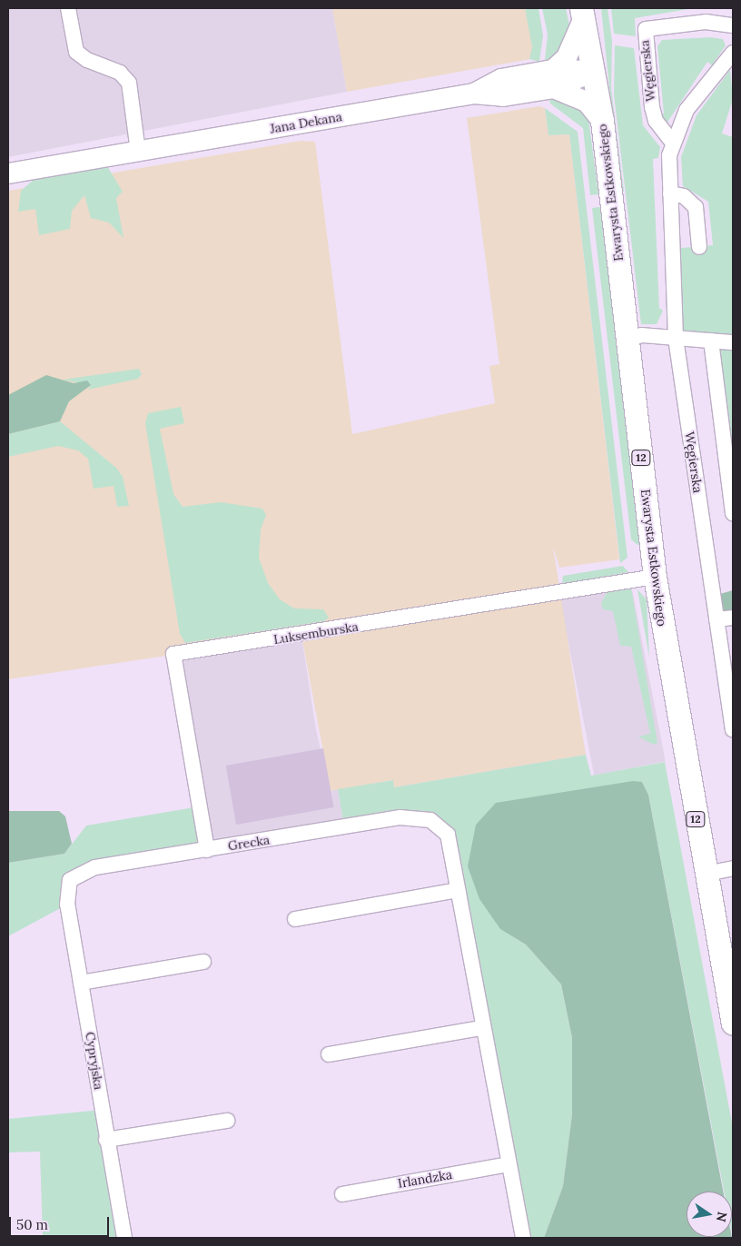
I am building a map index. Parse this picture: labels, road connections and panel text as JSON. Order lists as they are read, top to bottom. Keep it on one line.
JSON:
{"streets":{"main road":["Ewarysta Estkowskiego","12"],"street":["Węgierska","Jana Dekana","Luksemburska","Grecka","Cypryjska","Irlandzka"]},"crossings":[["Jana Dekana","Ewarysta Estkowskiego"],["Ewarysta Estkowskiego","Luksemburska"],["Luksemburska","Grecka"],["Grecka","Cypryjska"]],"scale_bar":"50 m","north":"right"}
